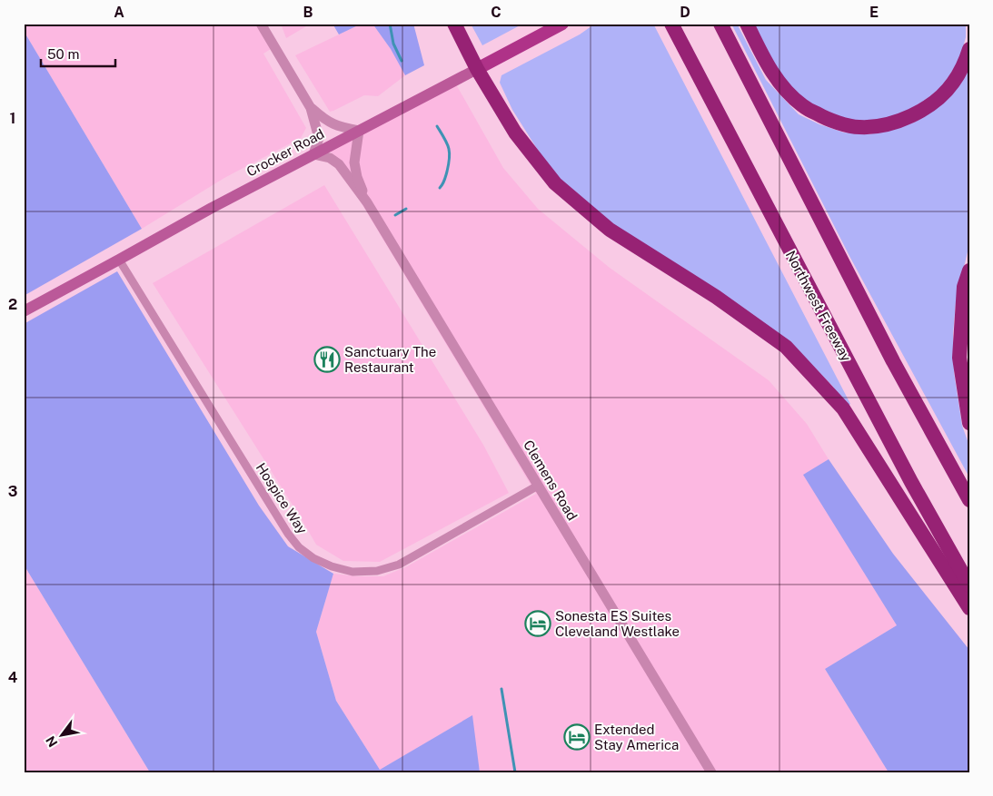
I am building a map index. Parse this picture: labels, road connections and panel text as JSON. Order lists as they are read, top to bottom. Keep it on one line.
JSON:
{"streets":{"highway":["Northwest Freeway"],"main road":["Crocker Road"],"street":["Clemens Road","Hospice Way"]},"crossings":[["Crocker Road","Clemens Road"],["Crocker Road","Hospice Way"],["Clemens Road","Hospice Way"]],"places":{"restaurant":["Sanctuary The Restaurant"],"hotel":["Sonesta ES Suites Cleveland Westlake","Extended Stay America"]},"scale_bar":"50 m","north":"bottom left","grid":{"columns":["A","B","C","D","E"],"rows":["1","2","3","4"]}}
